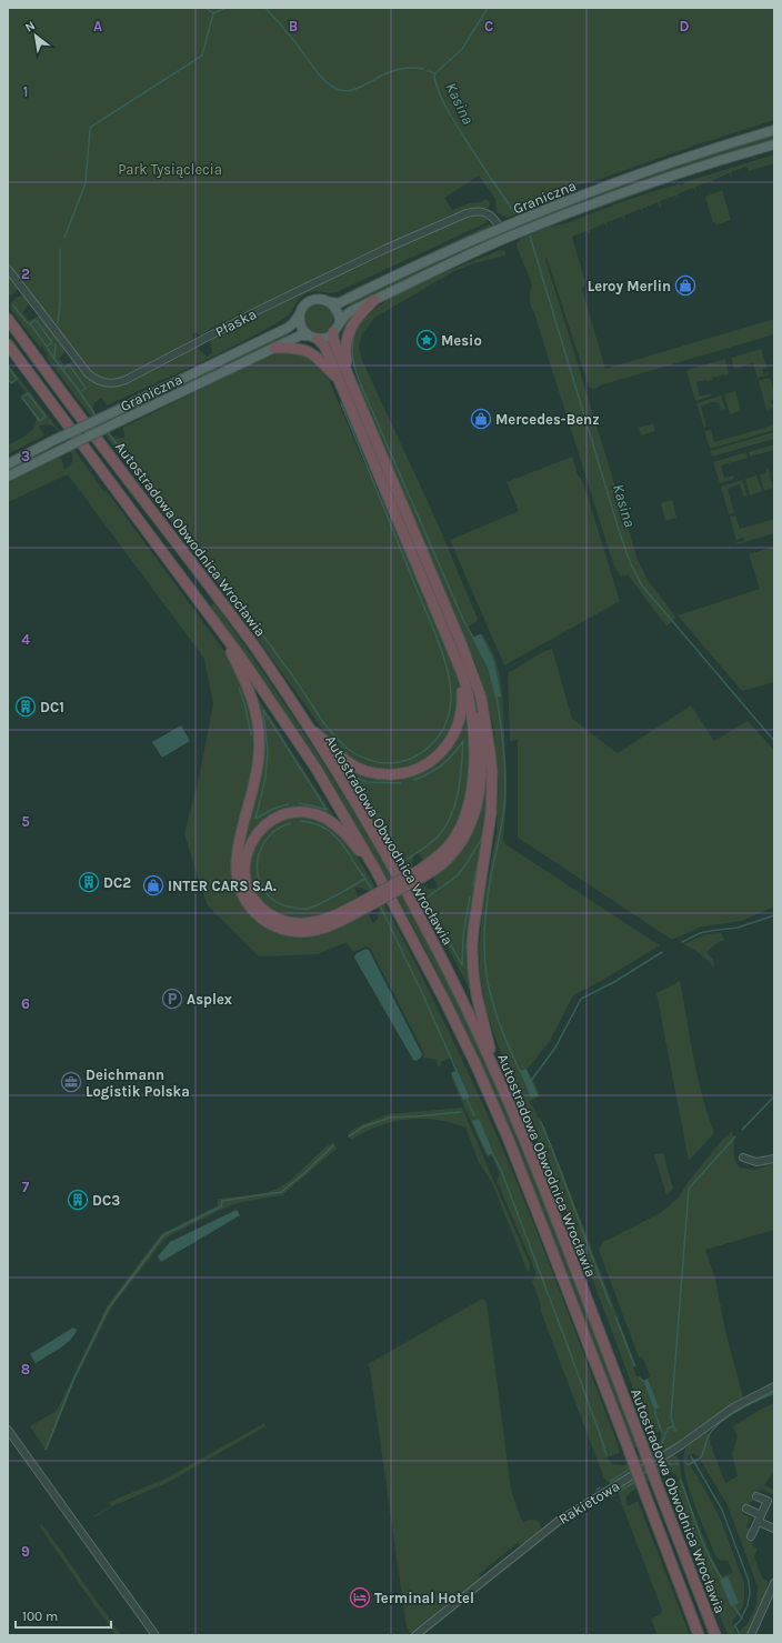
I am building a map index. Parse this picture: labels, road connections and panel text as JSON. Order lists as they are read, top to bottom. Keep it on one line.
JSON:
{"streets":{"highway":["Autostradowa Obwodnica Wrocławia"],"main road":["Graniczna"],"street":["Płaska","Rakietowa"]},"crossings":[["Graniczna","Płaska"]],"water":["Kasina"],"parks":["Park Tysiąclecia"],"places":{"shop":["Leroy Merlin","Mercedes-Benz","INTER CARS S.A."],"place":["Mesio"],"building":["DC1","DC2","DC3"],"parking":["Asplex"],"office":["Deichmann Logistik Polska"],"hotel":["Terminal Hotel"]},"scale_bar":"100 m","north":"top left","grid":{"columns":["A","B","C","D"],"rows":["1","2","3","4","5","6","7","8","9"]}}
